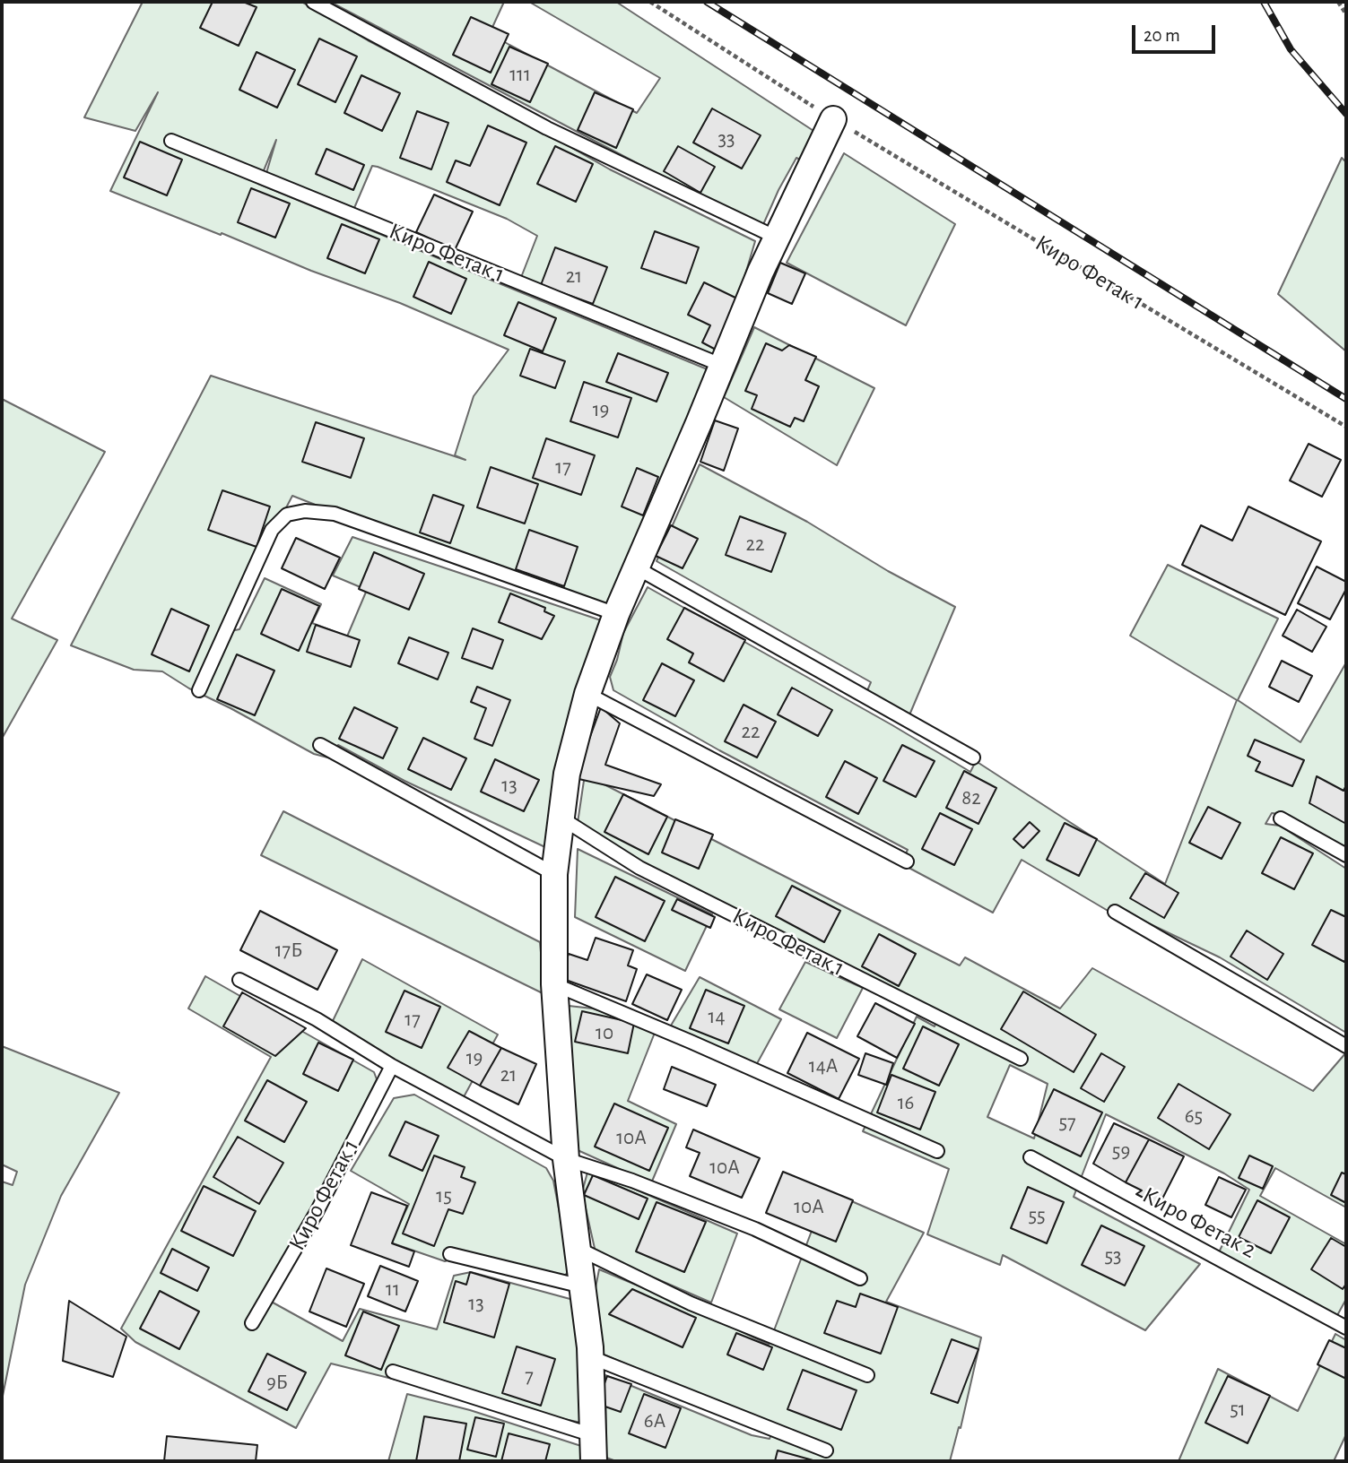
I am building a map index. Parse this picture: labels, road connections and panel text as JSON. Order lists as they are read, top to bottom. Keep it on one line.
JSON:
{"streets":{"lane":["Киро Фетак 1","Киро Фетак 2"]},"house_numbers":["111","33","21","19","17","22","22","13","82","17Б","14","17","10","19","14А","21","16","65","57","10А","59","10А","15","10А","55","53","11","13","7","9Б","51","6А"],"scale_bar":"20 m"}
